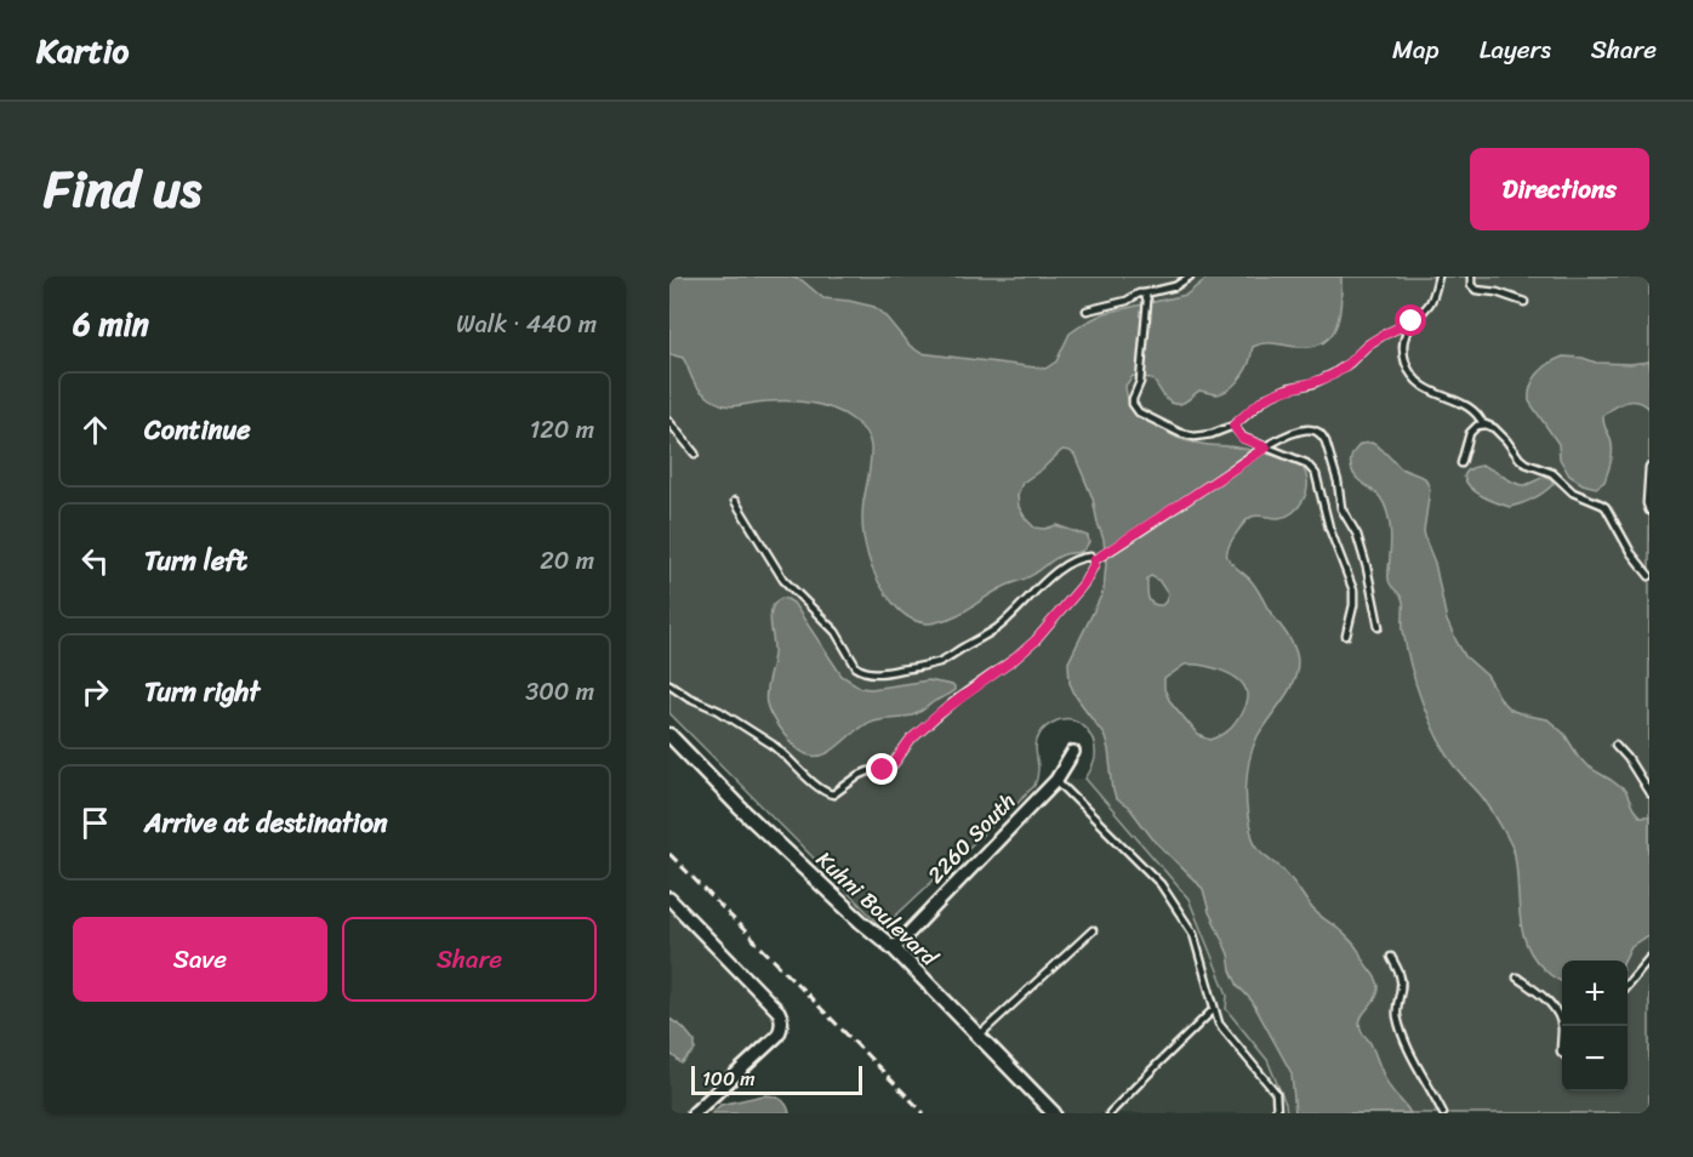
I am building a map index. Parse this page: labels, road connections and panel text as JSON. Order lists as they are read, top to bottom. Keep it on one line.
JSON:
{"streets":{"street":["2260 South","Kuhni Boulevard"]},"crossings":[["2260 South","Kuhni Boulevard"]],"scale_bar":"100 m","page":{"header":"Kartio","nav":["Map","Layers","Share"],"title":"Find us","buttons":["Directions",["Save","Share"]],"heading":["6 min","Walk · 440 m"],"list":[["Continue","120 m"],["Turn left","20 m"],["Turn right","300 m"],"Arrive at destination"],"map_buttons":["+","−"],"scale":"100 m"}}
